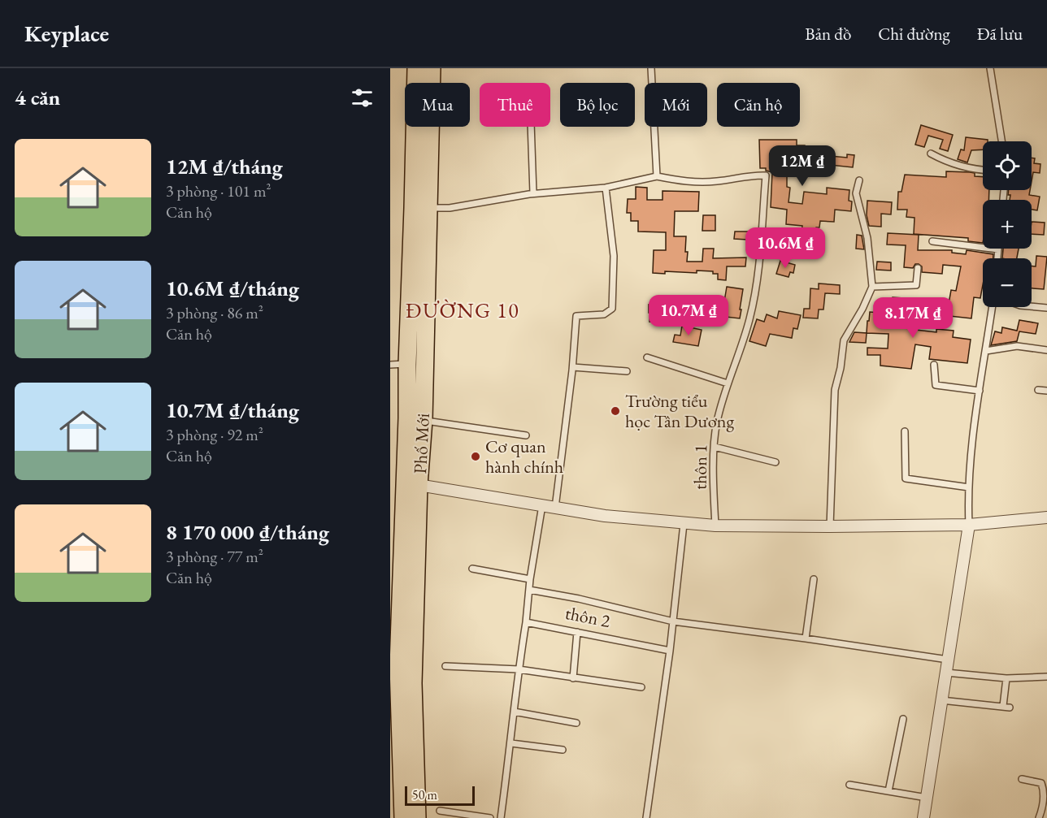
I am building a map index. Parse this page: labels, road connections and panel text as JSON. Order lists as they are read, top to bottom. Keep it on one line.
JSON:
{"streets":{"main road":["Phố Mới"],"lane":["thôn 1","thôn 2"]},"crossings":[["Phố Mới","thôn 1"]],"districts":["ĐƯỜNG 10"],"places":["Trường tiểu học Tân Dương","Cơ quan hành chính"],"scale_bar":"50 m","page":{"header":"Keyplace","nav":["Bản đồ","Chỉ đường","Đã lưu"],"heading":"4 căn","chip":["Mua","Thuê","Bộ lọc","Mới","Căn hộ"],"list":[{"name":"12M ₫/tháng","note":"3 phòng · 101 m² · Căn hộ"},{"name":"10.6M ₫/tháng","note":"3 phòng · 86 m² · Căn hộ"},{"name":"10.7M ₫/tháng","note":"3 phòng · 92 m² · Căn hộ"},{"name":"8 170 000 ₫/tháng","note":"3 phòng · 77 m² · Căn hộ"}],"map_buttons":["+","−"],"price":["12M ₫","10.6M ₫","10.7M ₫","8.17M ₫"],"scale":"50 m"}}
